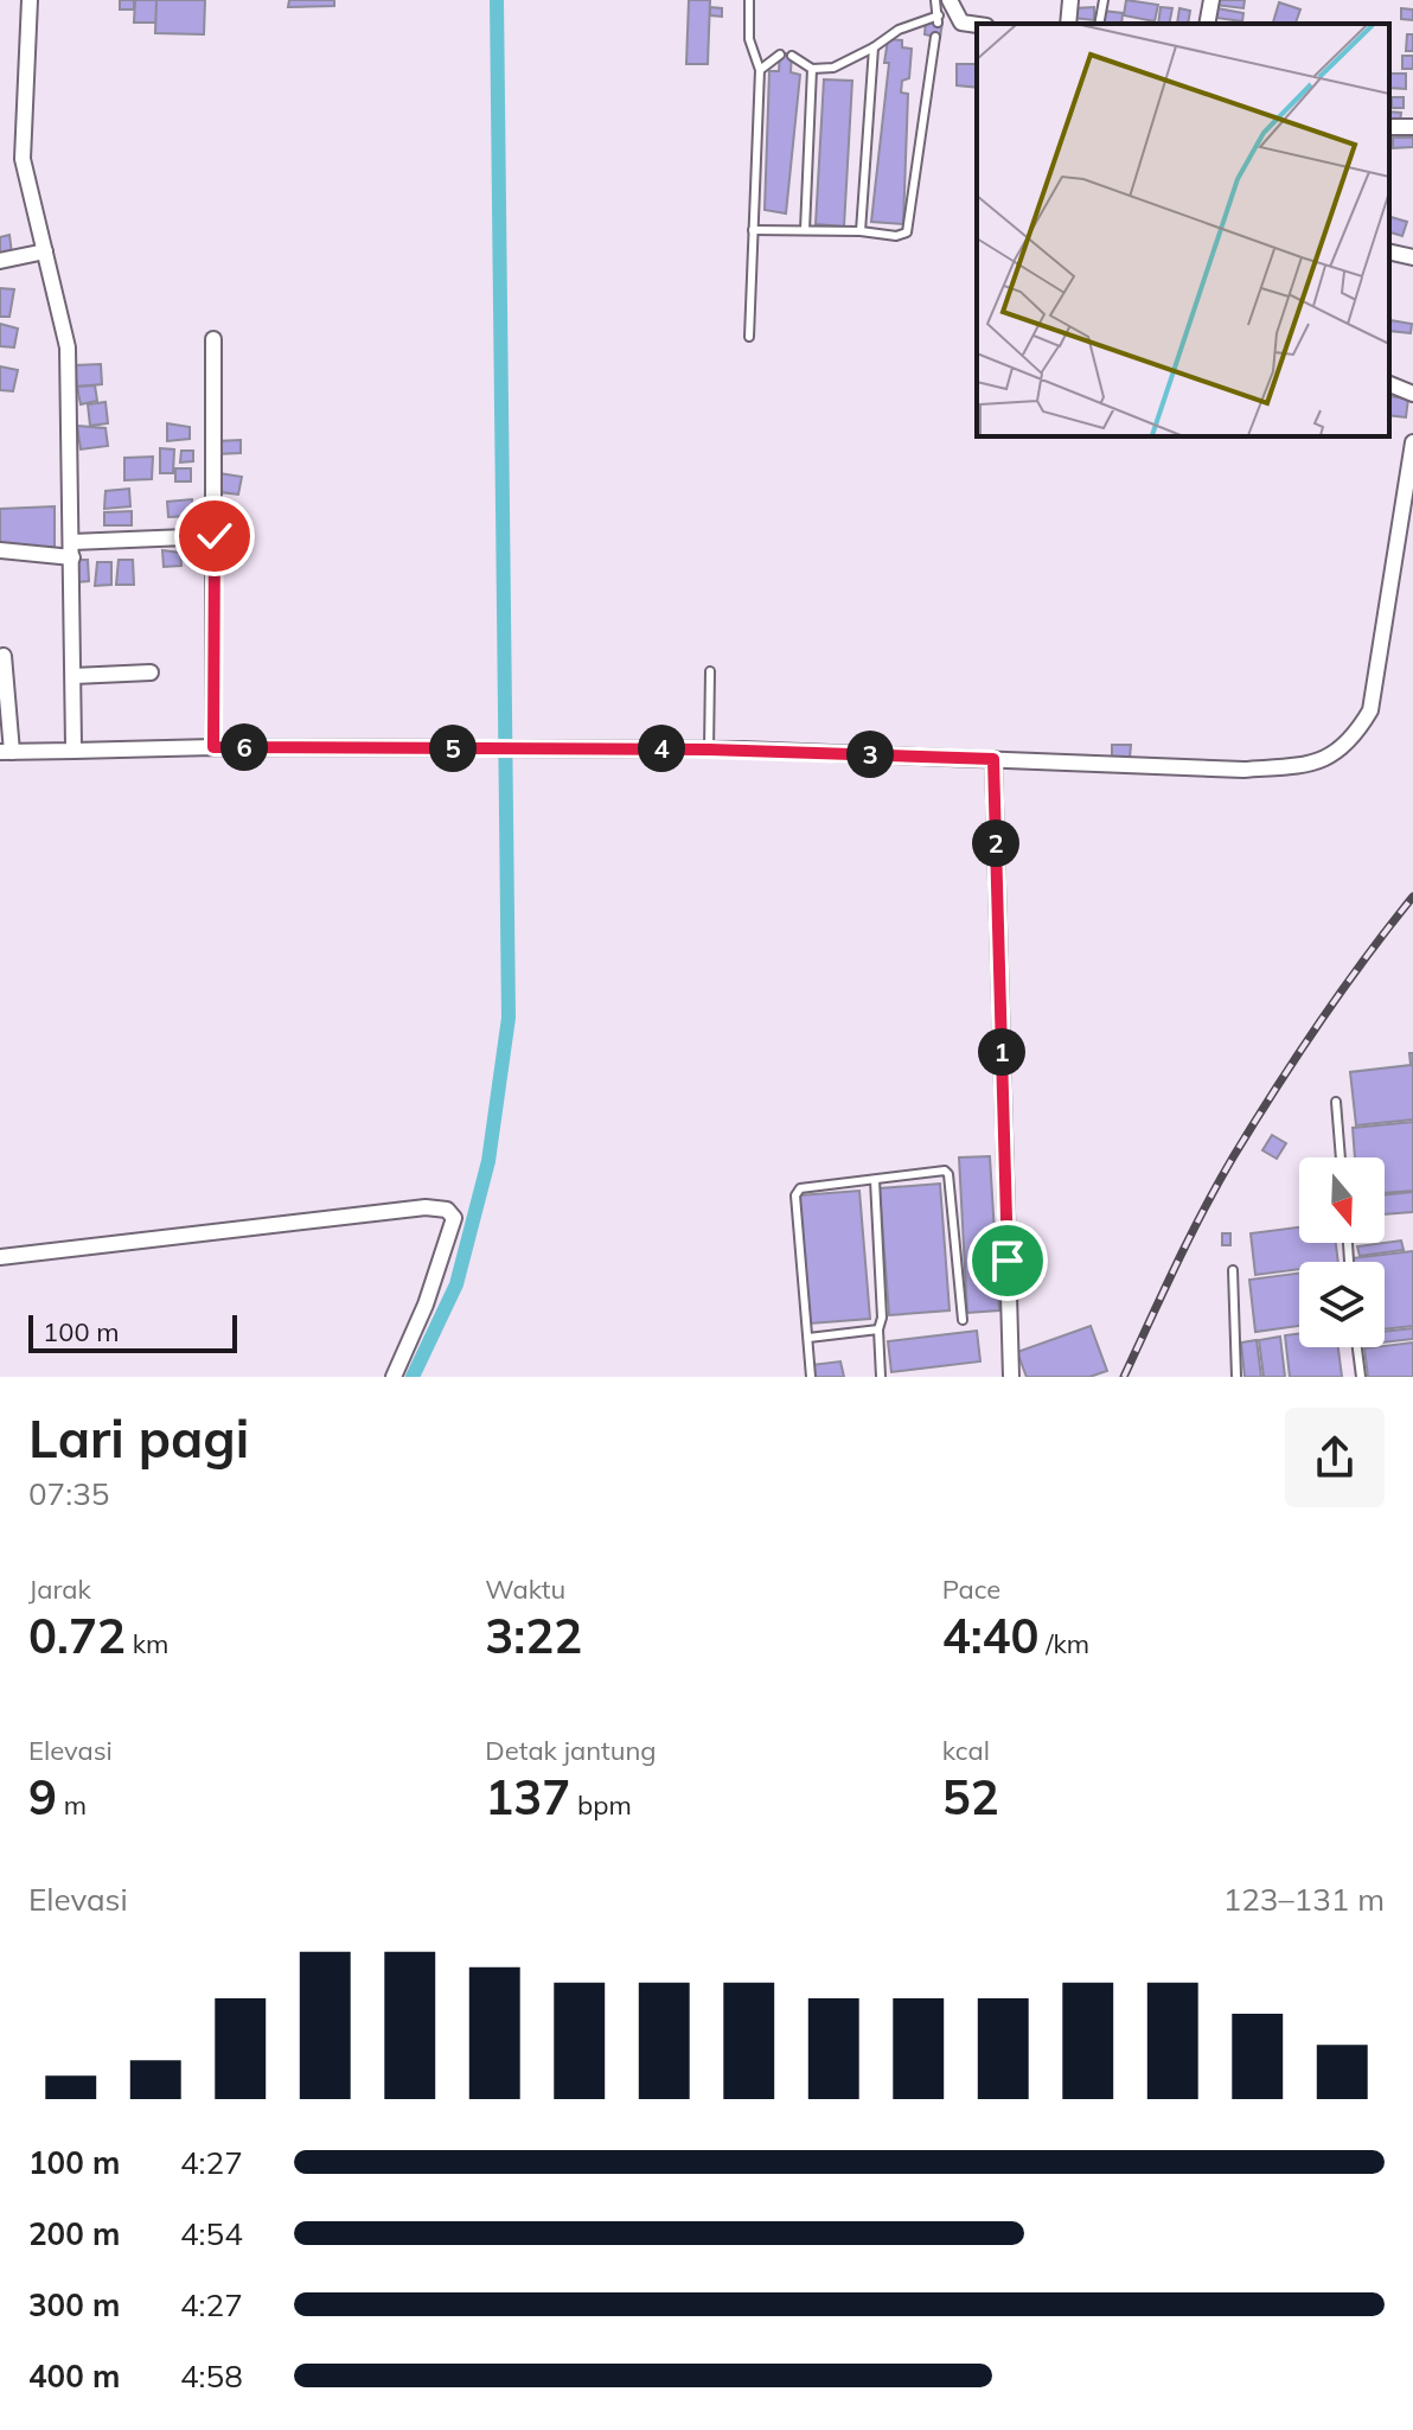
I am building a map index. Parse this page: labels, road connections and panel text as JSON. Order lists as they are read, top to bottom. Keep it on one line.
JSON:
{"scale_bar":"100 m","north":"bottom","page":{"pins":["6","4","5","3","2","1"],"scale":"100 m","heading":["Lari pagi","07:35"],"stats":[["Jarak","0.72 km"],["Waktu","3:22"],["Pace","4:40 /km"],["Elevasi","9 m"],["Detak jantung","137 bpm"],["kcal","52"]],"chart":["Elevasi","123–131 m"],"list":[{"name":"100 m","note":"4:27"},{"name":"200 m","note":"4:54"},{"name":"300 m","note":"4:27"},{"name":"400 m","note":"4:58"}]}}
